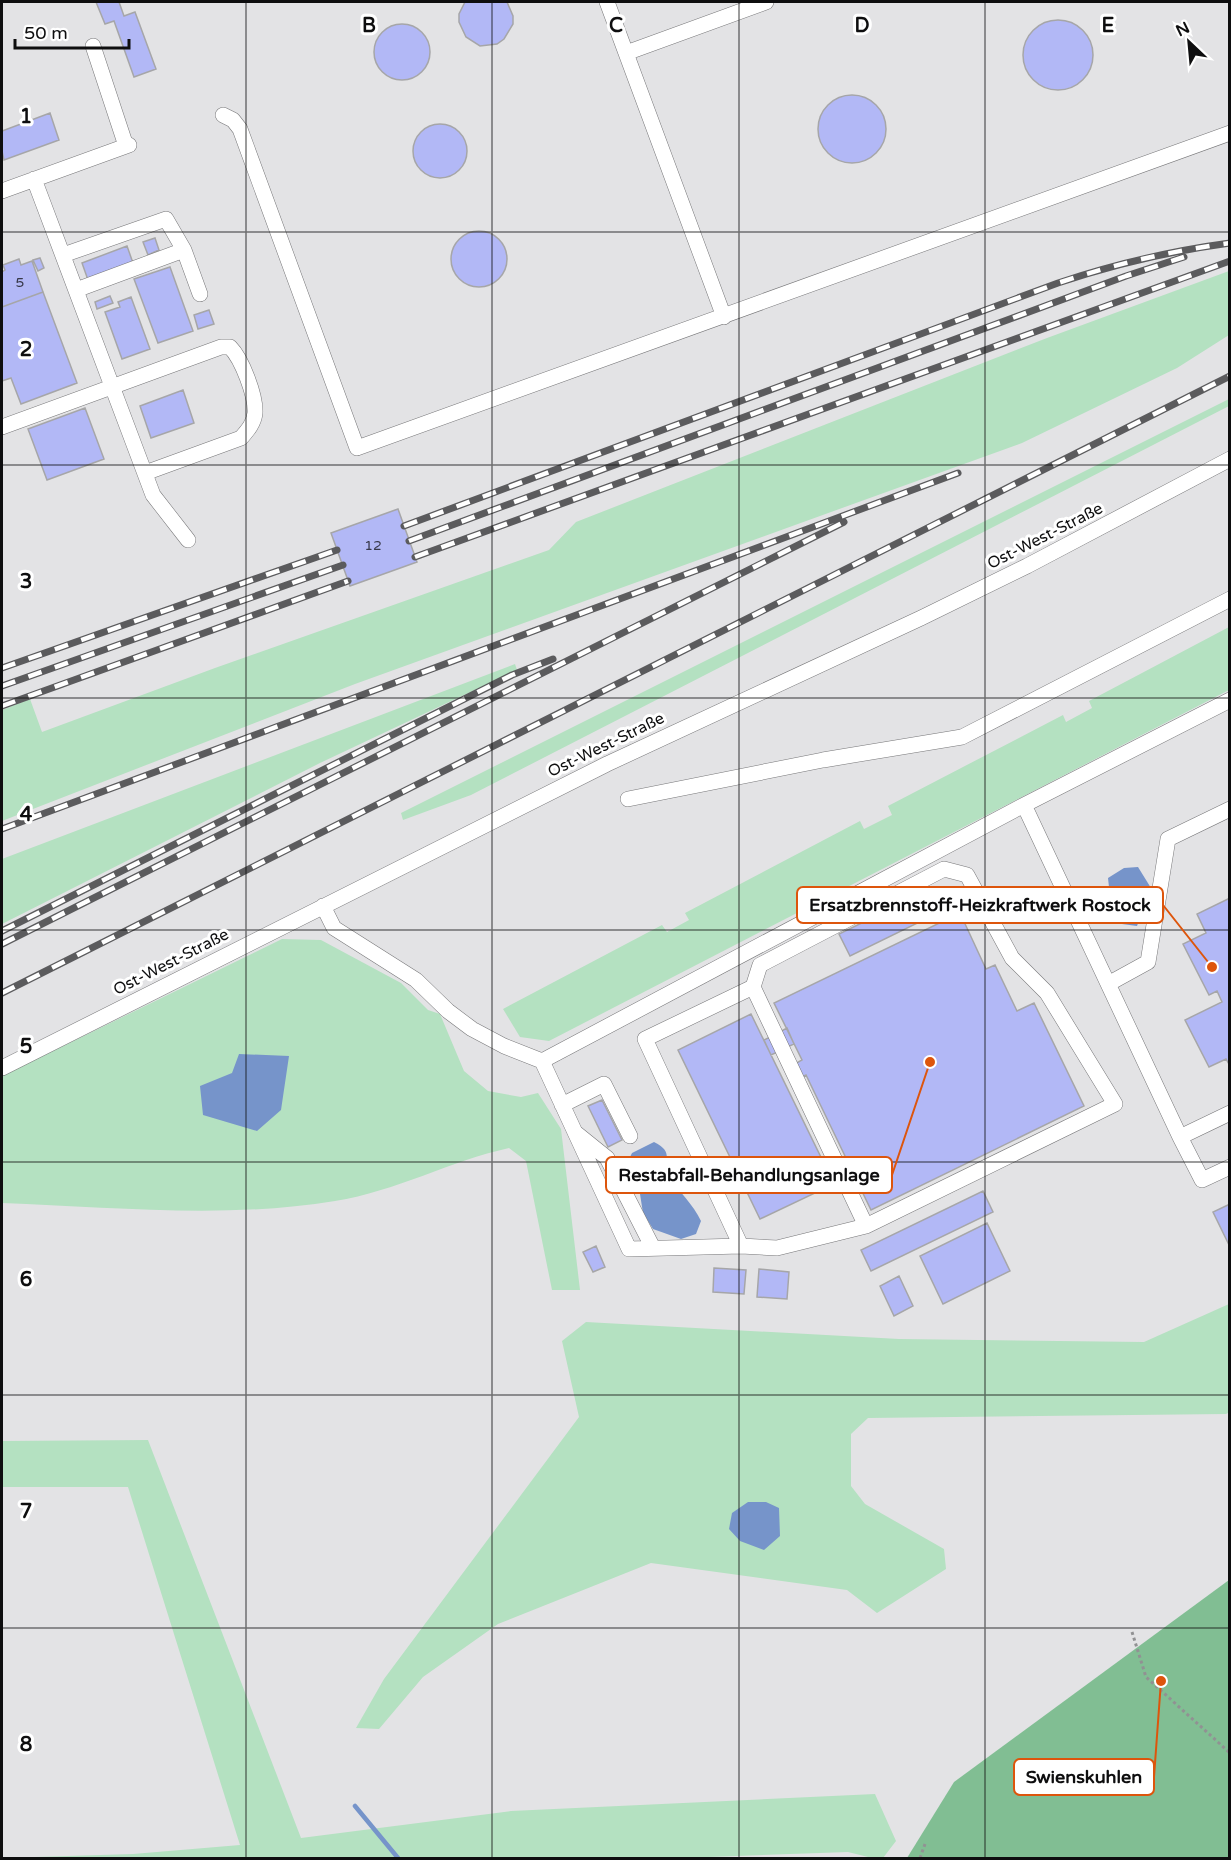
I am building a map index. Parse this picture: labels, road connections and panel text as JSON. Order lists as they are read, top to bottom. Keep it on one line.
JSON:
{"streets":{"street":["Ost-West-Straße"]},"places":["Ersatzbrennstoff-Heizkraftwerk Rostock","Restabfall-Behandlungsanlage","Swienskuhlen"],"house_numbers":["5","12"],"scale_bar":"50 m","north":"top left","grid":{"columns":["B","C","D","E"],"rows":["1","2","3","4","5","6","7","8"]}}
